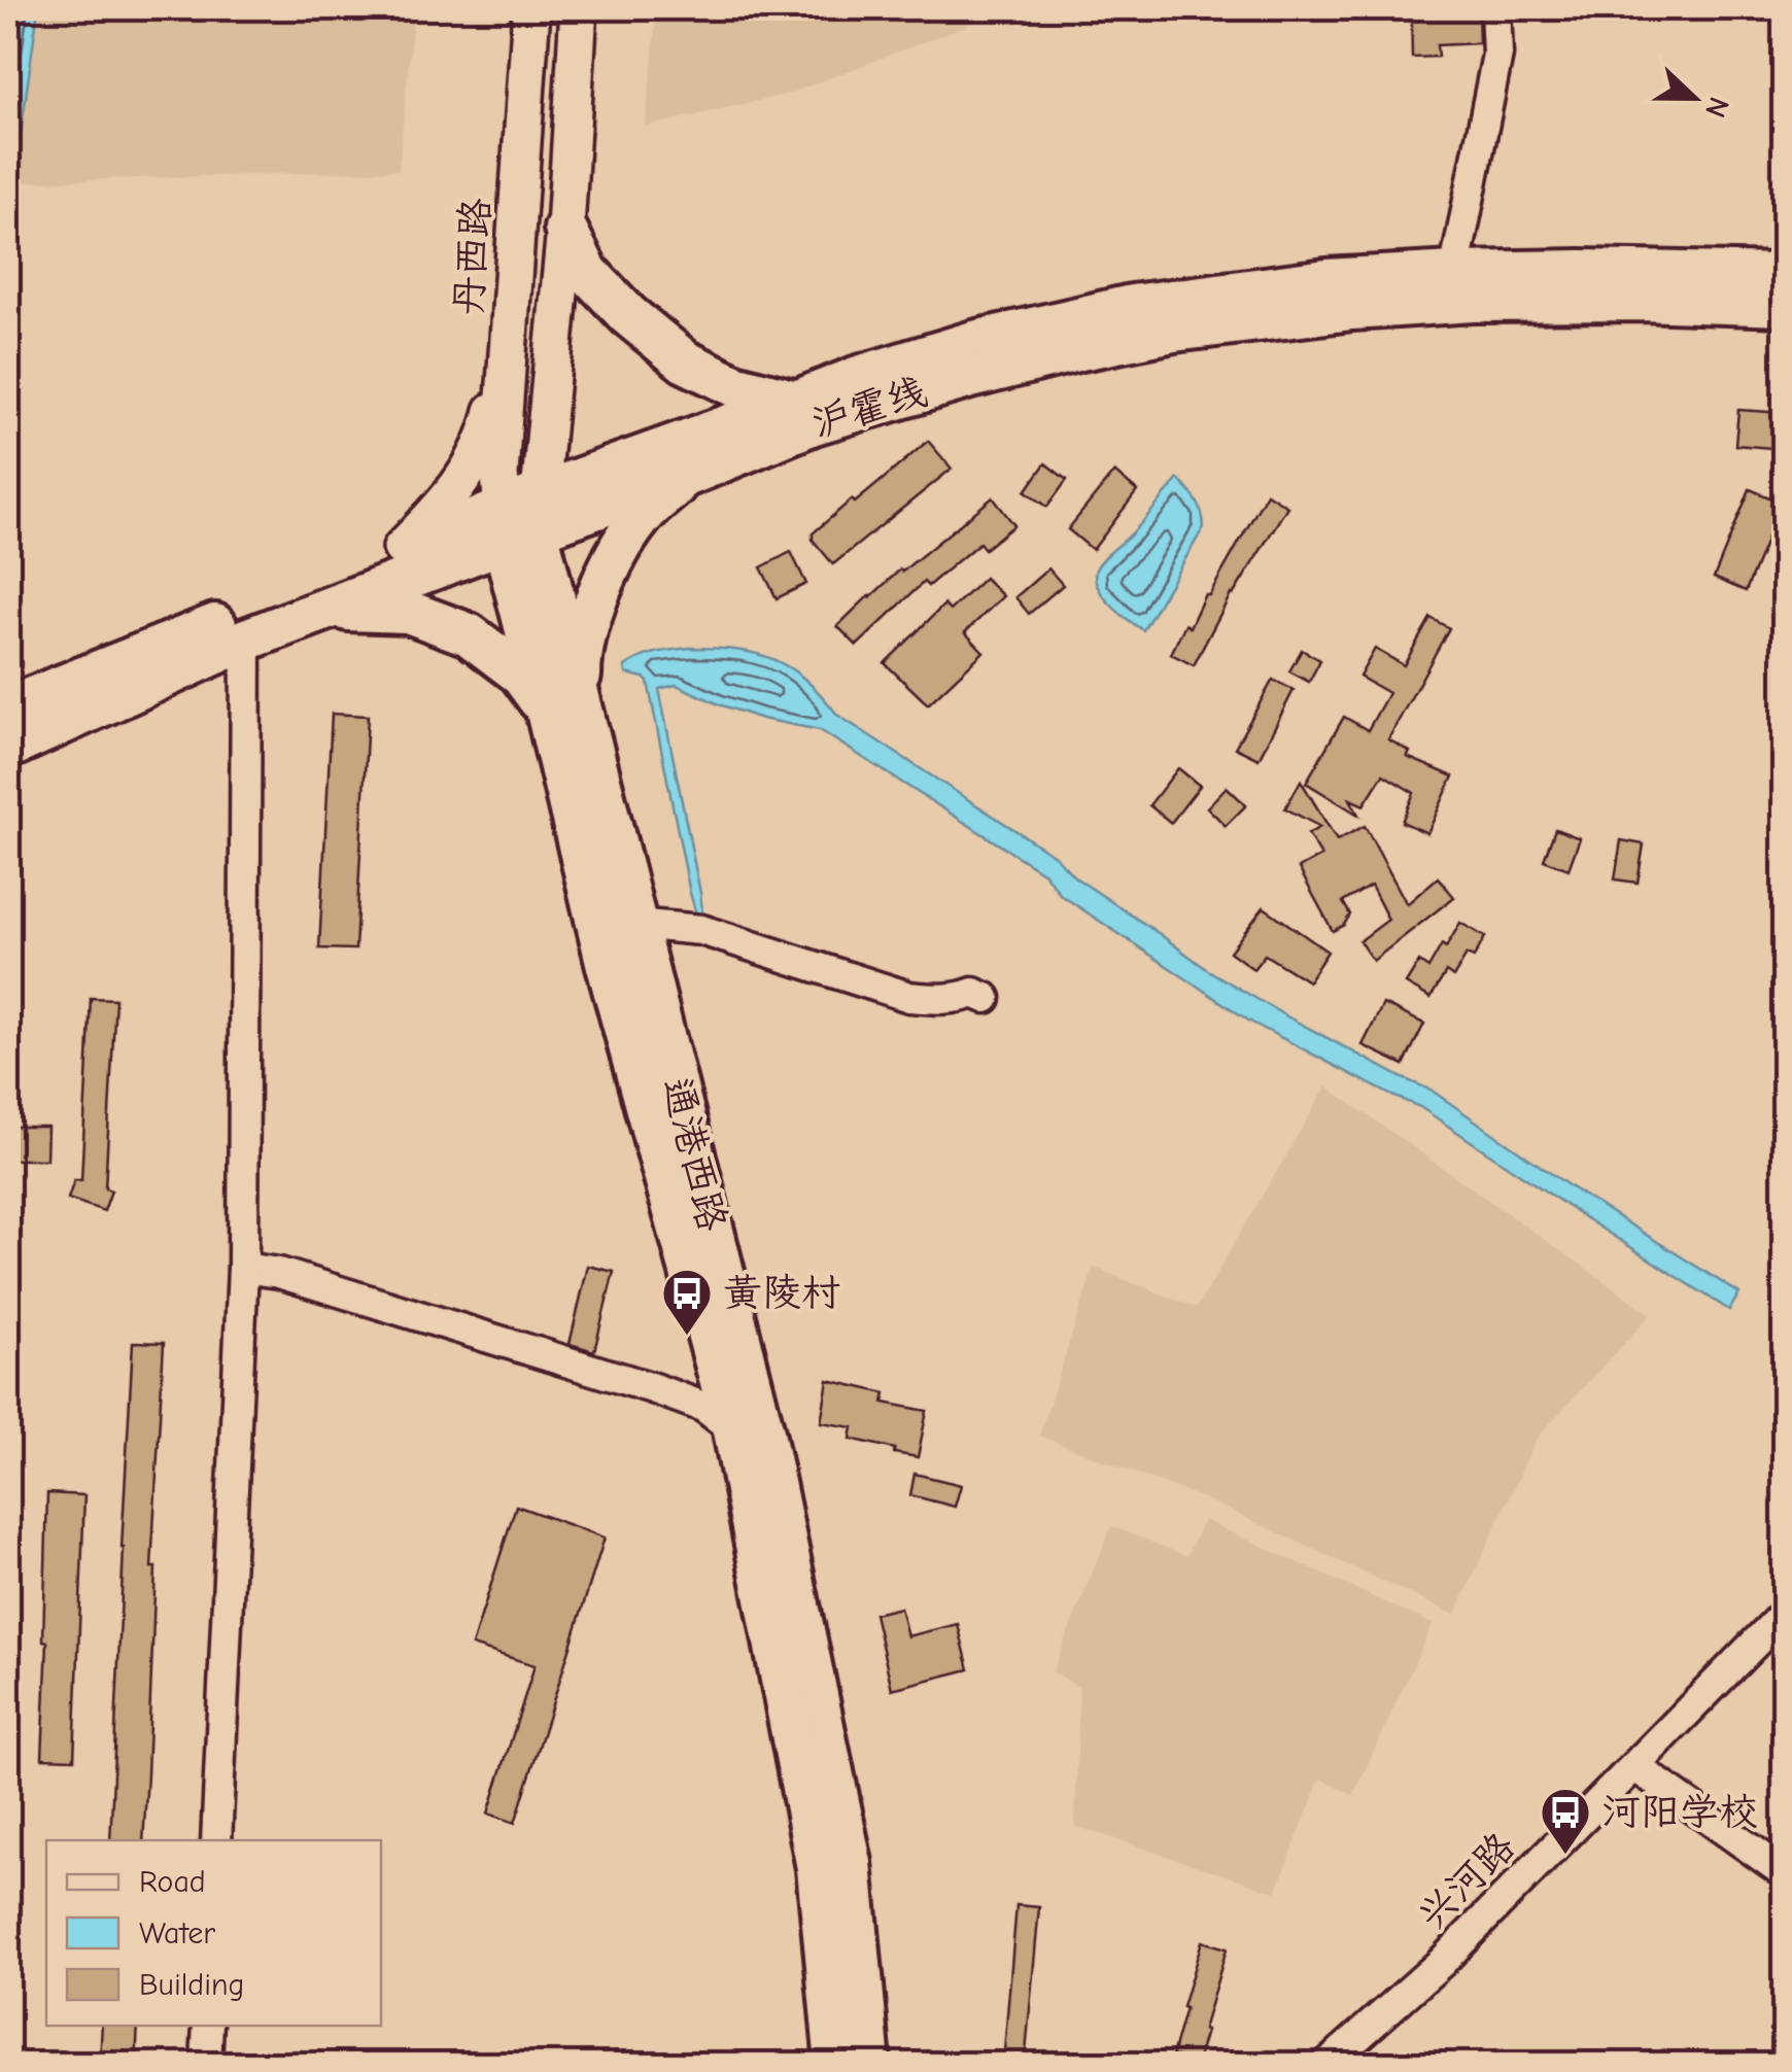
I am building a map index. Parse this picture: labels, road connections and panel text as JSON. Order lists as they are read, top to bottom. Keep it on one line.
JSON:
{"streets":{"highway":["沪霍线","通港西路"],"main road":["丹西路"],"street":["兴河路"]},"crossings":[["丹西路","沪霍线"],["丹西路","通港西路"],["沪霍线","通港西路"]],"places":{"bus stop":["黄陵村","河阳学校"]},"legend":["Road","Water","Building"],"north":"right"}
